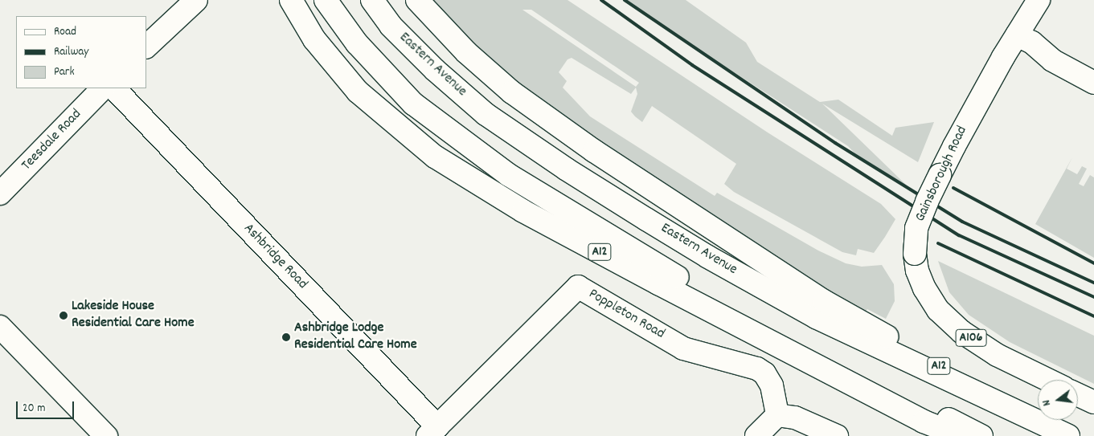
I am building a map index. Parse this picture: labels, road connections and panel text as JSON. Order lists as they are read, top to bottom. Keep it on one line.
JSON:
{"streets":{"main road":["Eastern Avenue","Teesdale Road","Gainsborough Road","A12","Ashbridge Road","Poppleton Road","A106"]},"crossings":[["Eastern Avenue","A12"],["Ashbridge Road","Poppleton Road"]],"places":["Lakeside House Residential Care Home","Ashbridge Lodge Residential Care Home"],"legend":["Road","Railway","Park"],"scale_bar":"20 m","north":"left"}
